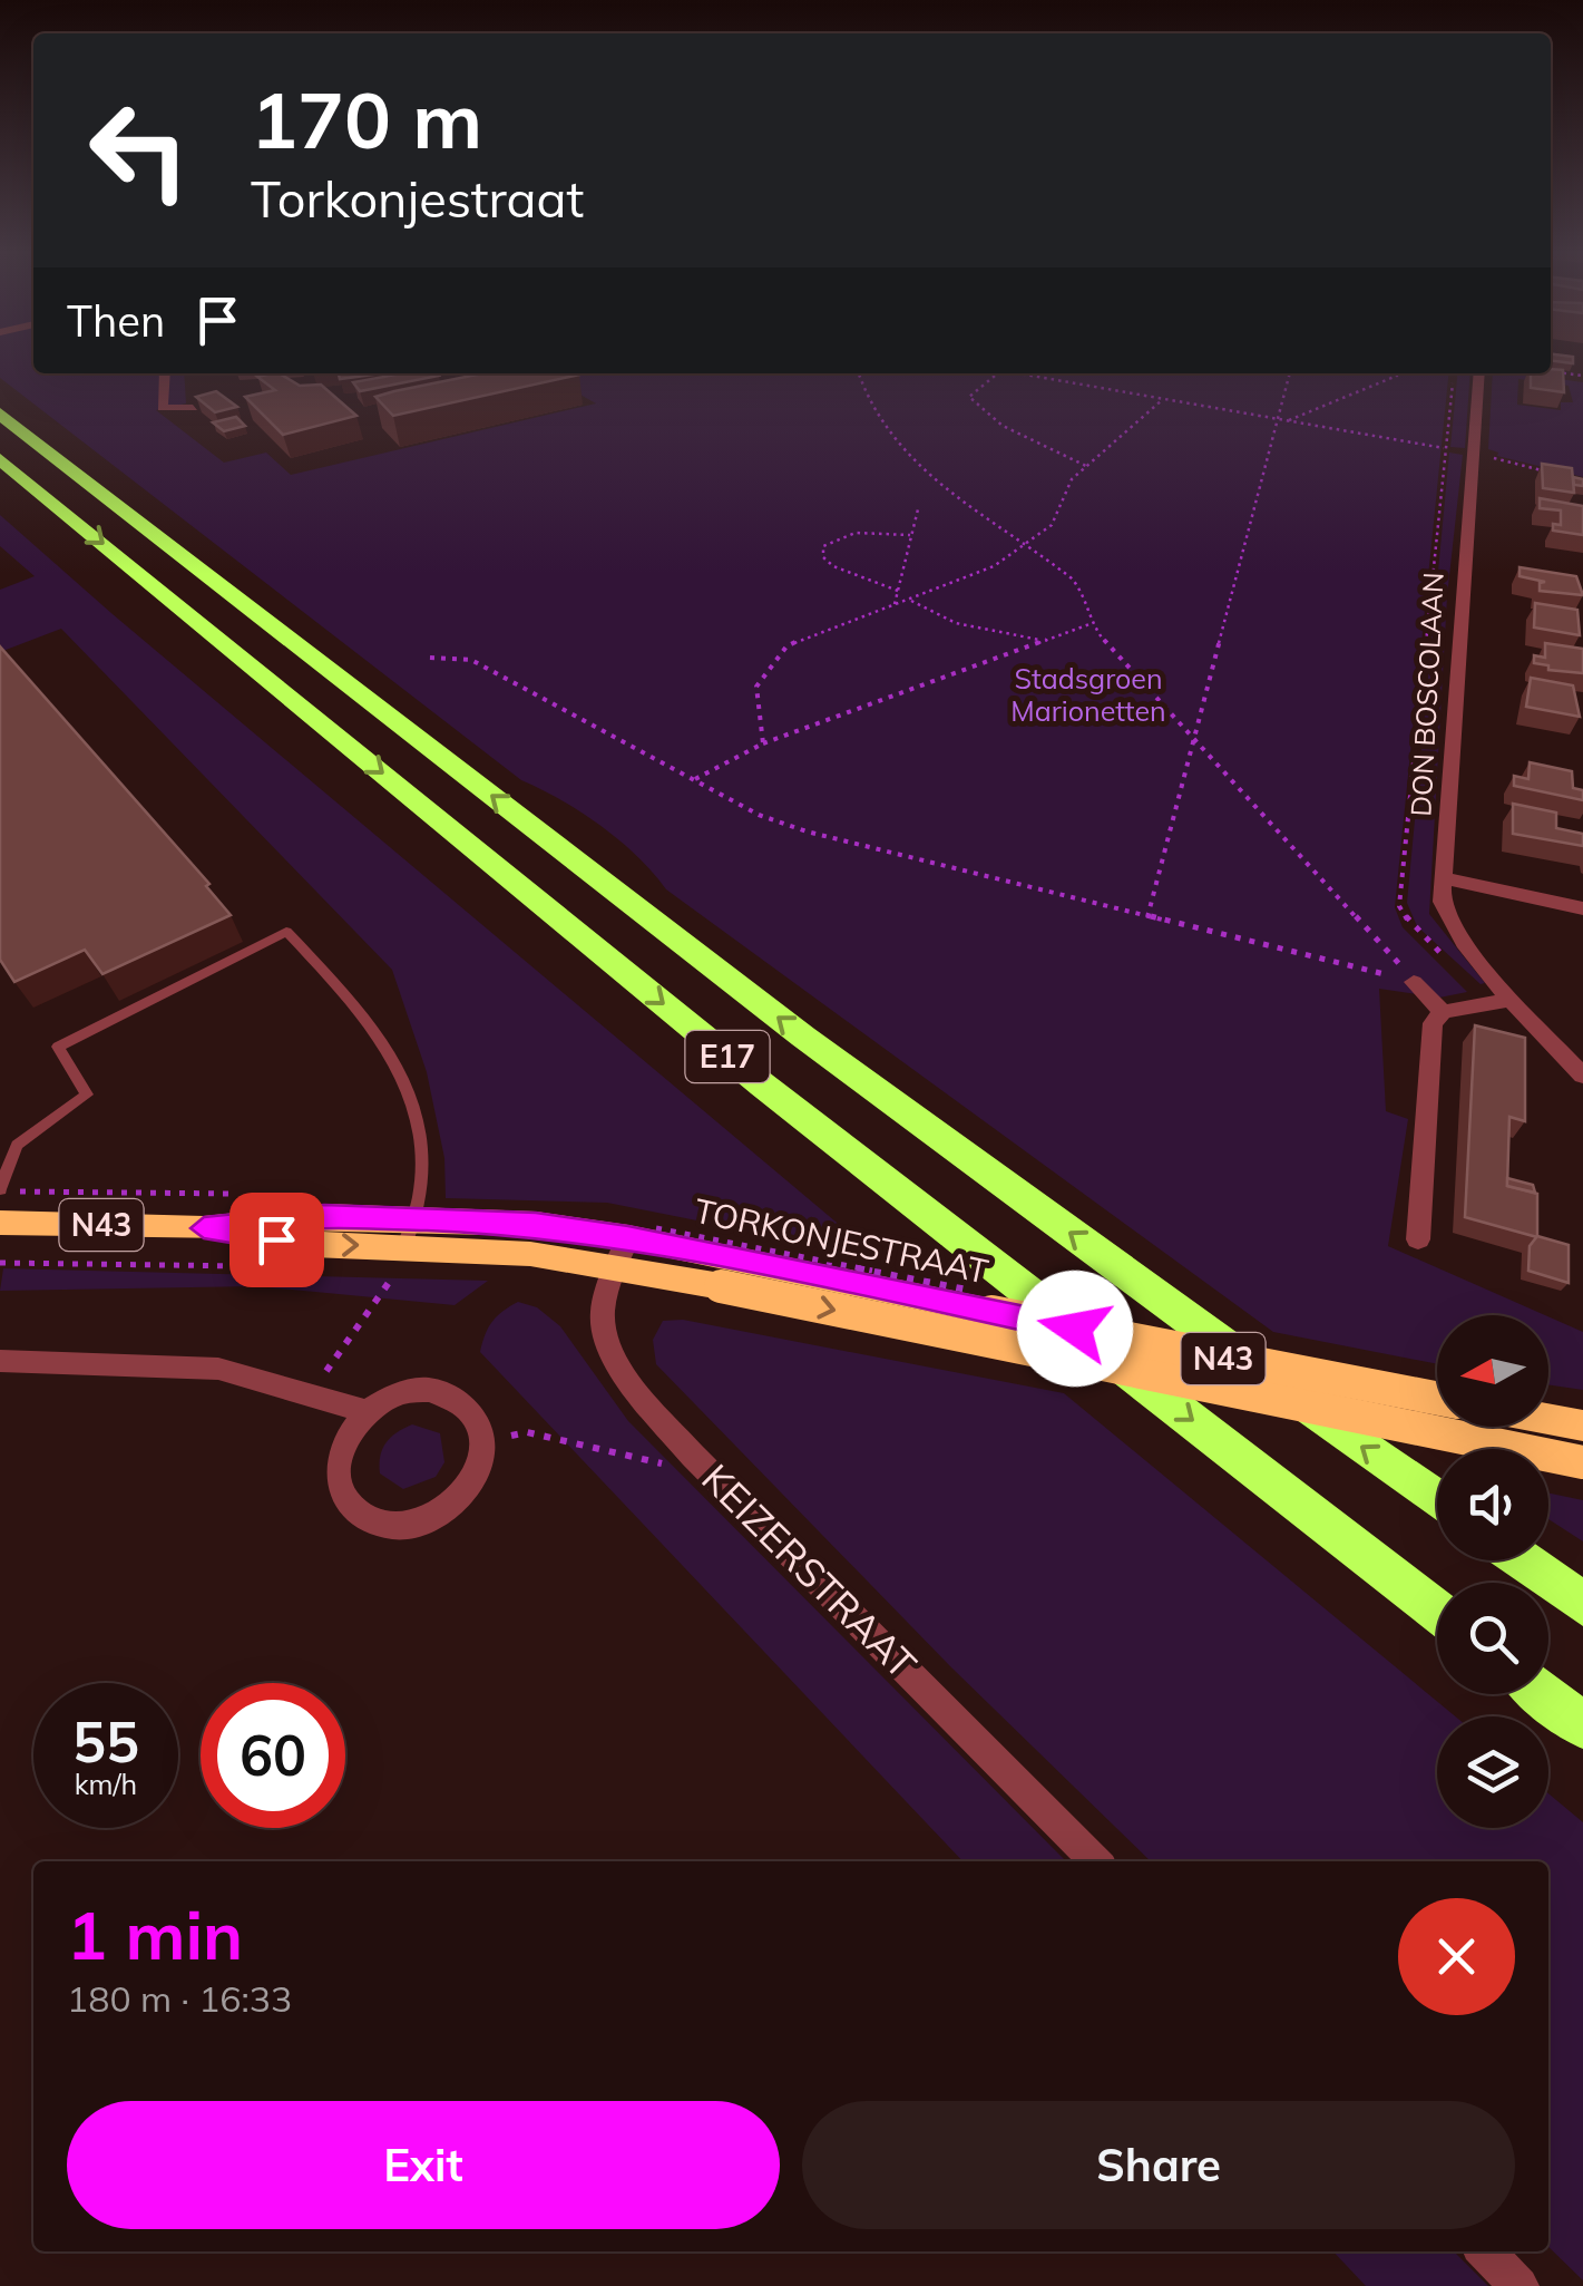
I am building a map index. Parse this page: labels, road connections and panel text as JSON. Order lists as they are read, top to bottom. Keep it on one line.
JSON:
{"streets":{"highway":["E17"],"main road":["N43","TORKONJESTRAAT"],"street":["DON BOSCOLAAN","KEIZERSTRAAT"]},"crossings":[["TORKONJESTRAAT","KEIZERSTRAAT"]],"parks":["Stadsgroen Marionetten"],"north":"left","page":{"turn":["170 m","Torkonjestraat"],"then":"Then","speed":"55 km/h","limit":"60","heading":["1 min","180 m · 16:33"],"buttons":["Exit","Share"]}}
